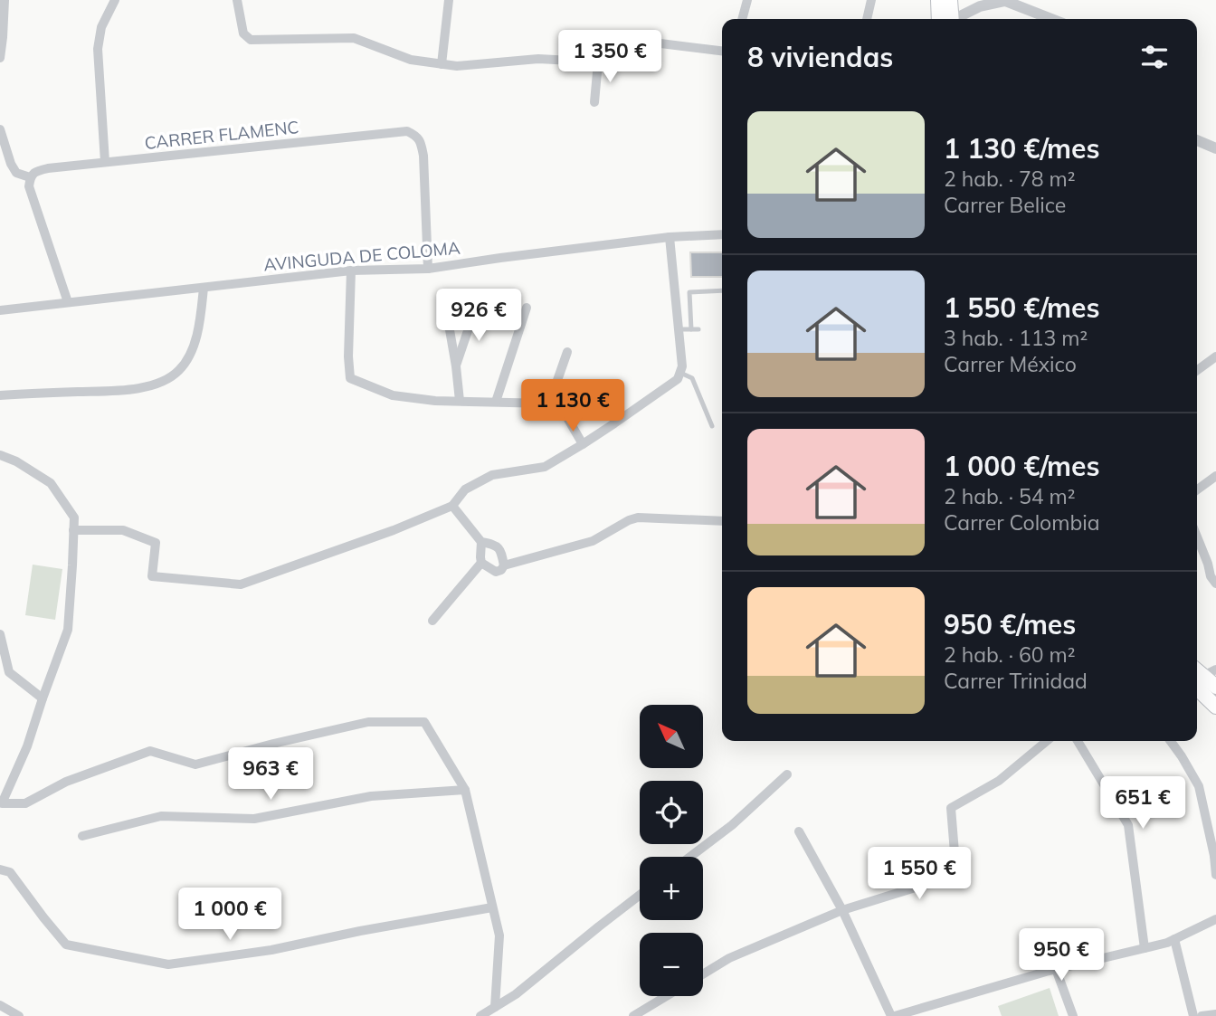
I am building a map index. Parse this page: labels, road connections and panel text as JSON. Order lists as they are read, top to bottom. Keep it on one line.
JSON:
{"streets":{"street":["CARRER FLAMENC","AVINGUDA DE COLOMA"]},"crossings":[["CARRER FLAMENC","AVINGUDA DE COLOMA"]],"north":"top left","page":{"heading":"8 viviendas","price":["1 350 €","926 €","1 130 €","963 €","651 €","1 550 €","1 000 €","950 €"],"list":[{"name":"1 130 €/mes","note":"2 hab. · 78 m² · Carrer Belice"},{"name":"1 550 €/mes","note":"3 hab. · 113 m² · Carrer México"},{"name":"1 000 €/mes","note":"2 hab. · 54 m² · Carrer Colombia"},{"name":"950 €/mes","note":"2 hab. · 60 m² · Carrer Trinidad"}],"map_buttons":["+","−"]}}
